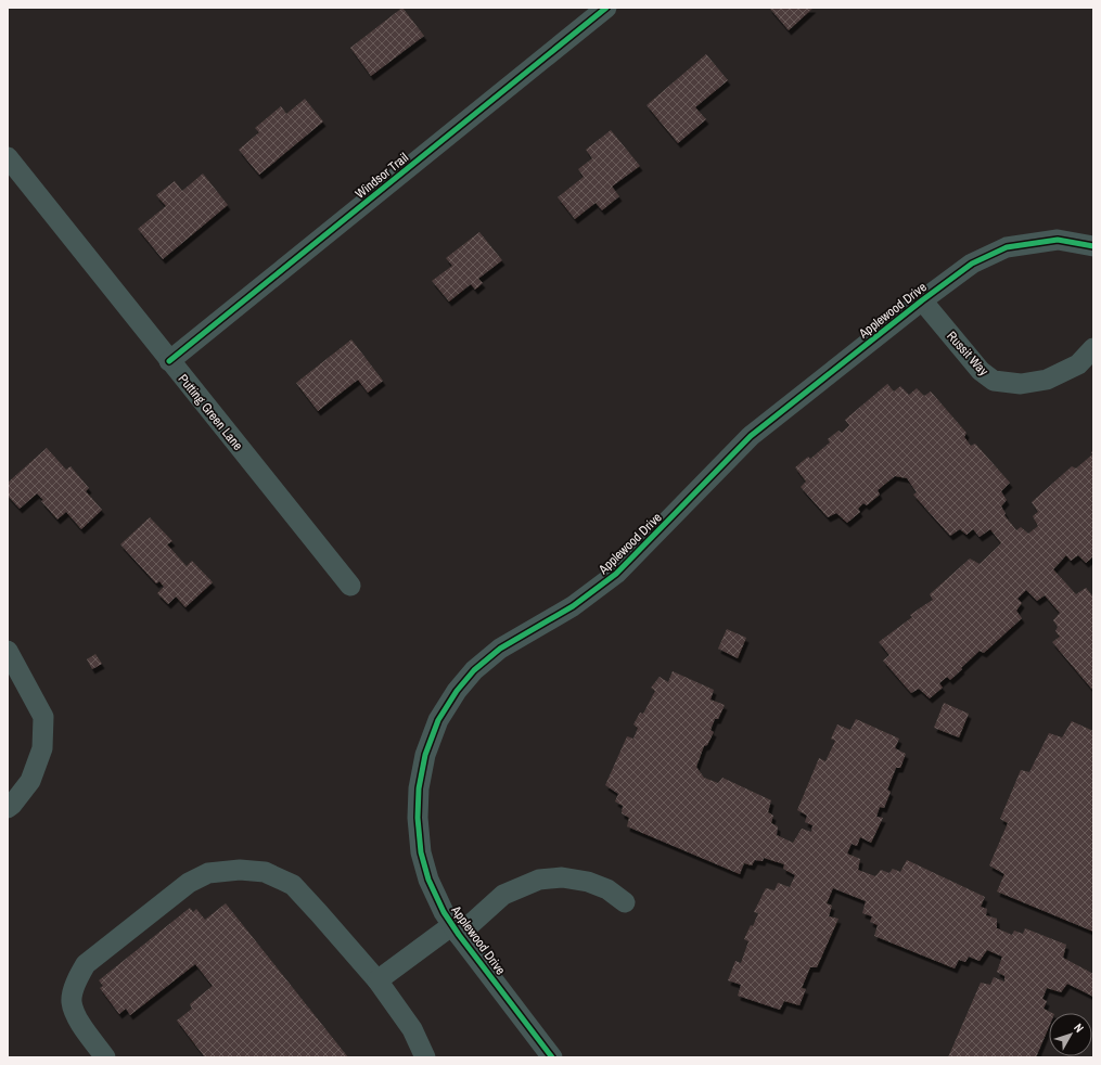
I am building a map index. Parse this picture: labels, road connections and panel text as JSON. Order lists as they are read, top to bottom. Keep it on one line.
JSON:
{"streets":{"street":["Windsor Trail","Applewood Drive","Russit Way","Putting Green Lane"]},"crossings":[["Windsor Trail","Putting Green Lane"],["Applewood Drive","Russit Way"]],"north":"top right"}
